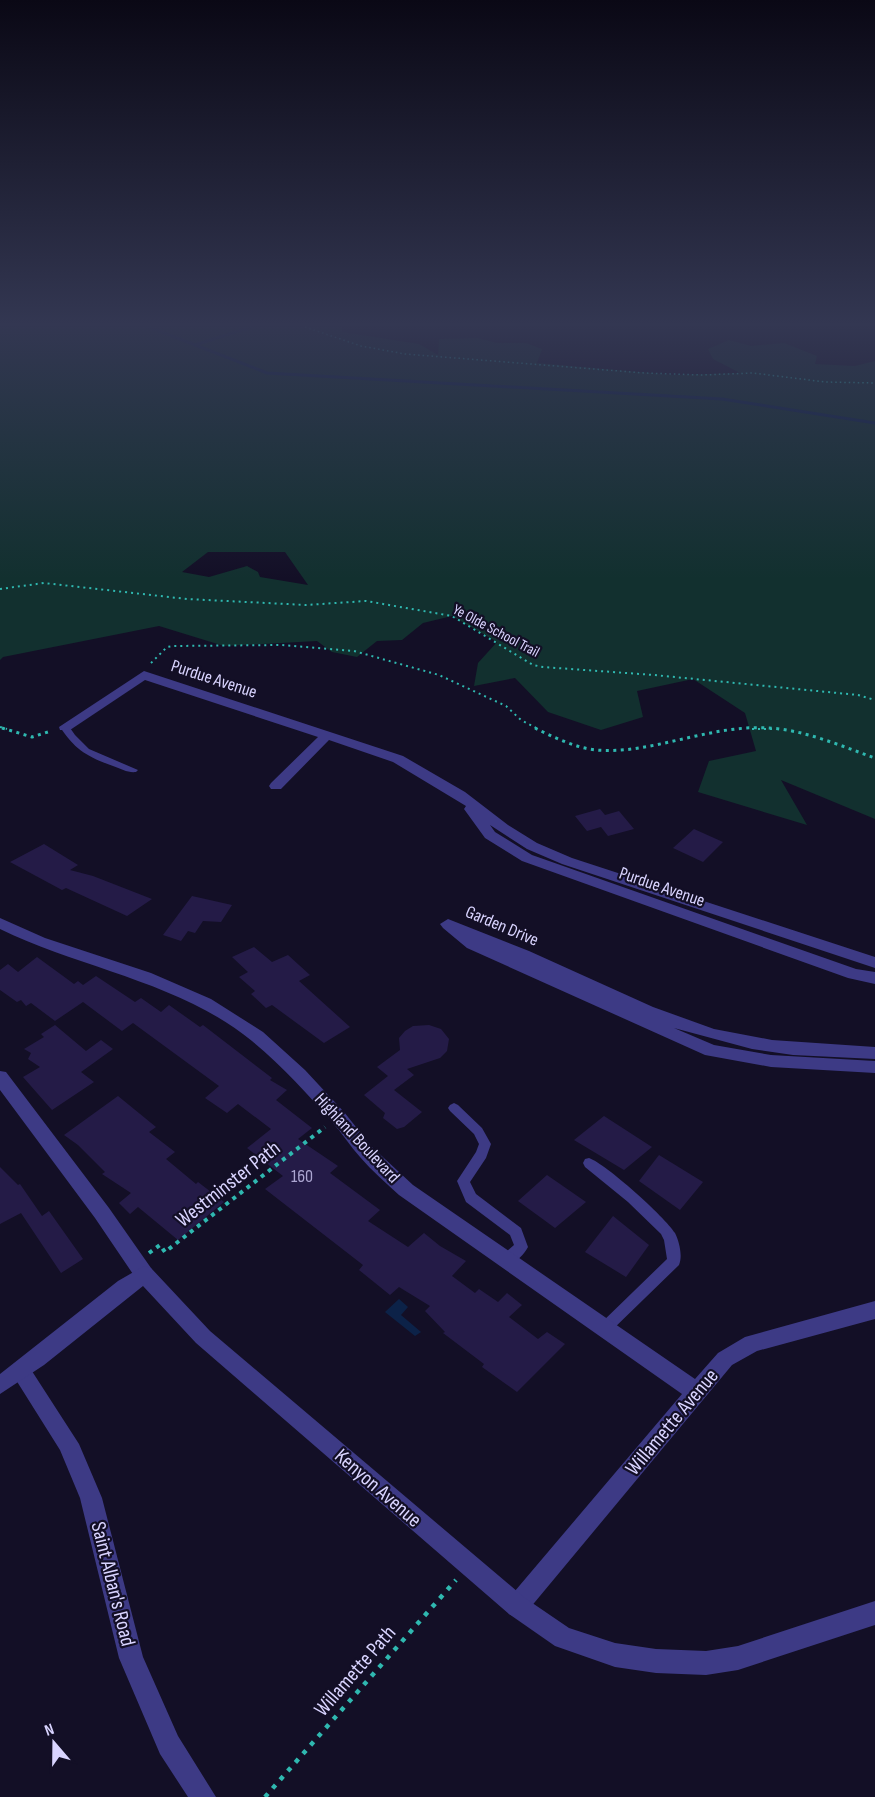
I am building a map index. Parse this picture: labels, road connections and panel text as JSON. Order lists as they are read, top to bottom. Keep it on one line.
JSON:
{"streets":{"street":["Purdue Avenue","Garden Drive","Highland Boulevard","Willamette Avenue","Kenyon Avenue","Saint Alban's Road"],"path":["Ye Olde School Trail","Westminster Path","Willamette Path"]},"crossings":[["Highland Boulevard","Westminster Path"],["Highland Boulevard","Willamette Avenue"],["Westminster Path","Kenyon Avenue"],["Willamette Avenue","Kenyon Avenue"],["Kenyon Avenue","Willamette Path"]],"house_numbers":["160"],"north":"top"}
